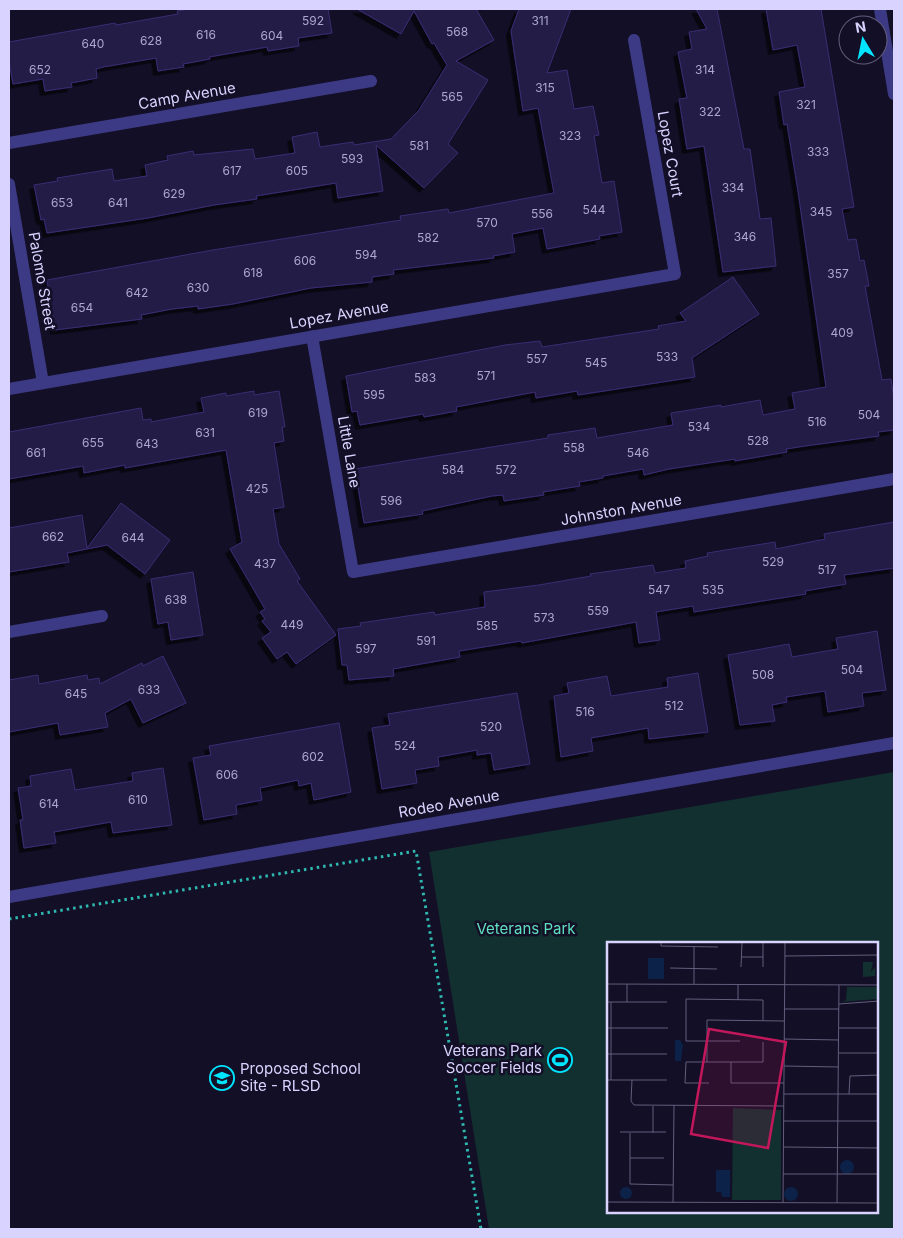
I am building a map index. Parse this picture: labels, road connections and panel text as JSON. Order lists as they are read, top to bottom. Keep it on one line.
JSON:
{"streets":{"street":["Camp Avenue","Lopez Court","Palomo Street","Lopez Avenue","Little Lane","Johnston Avenue","Rodeo Avenue"]},"crossings":[["Lopez Court","Lopez Avenue"],["Palomo Street","Lopez Avenue"],["Lopez Avenue","Little Lane"],["Little Lane","Johnston Avenue"]],"parks":["Veterans Park"],"places":{"sports":["Veterans Park Soccer Fields"],"school or university":["Proposed School Site - RLSD"]},"house_numbers":["592","311","568","616","604","628","640","652","314","315","565","321","322","323","581","333","593","617","605","334","629","653","641","544","345","556","570","346","582","594","606","618","357","630","642","654","409","533","557","545","571","583","595","619","504","516","534","631","528","655","643","558","661","546","584","572","425","596","662","644","529","437","517","547","535","638","559","573","449","585","591","597","504","508","633","645","512","516","520","524","602","606","610","614"],"north":"top"}
